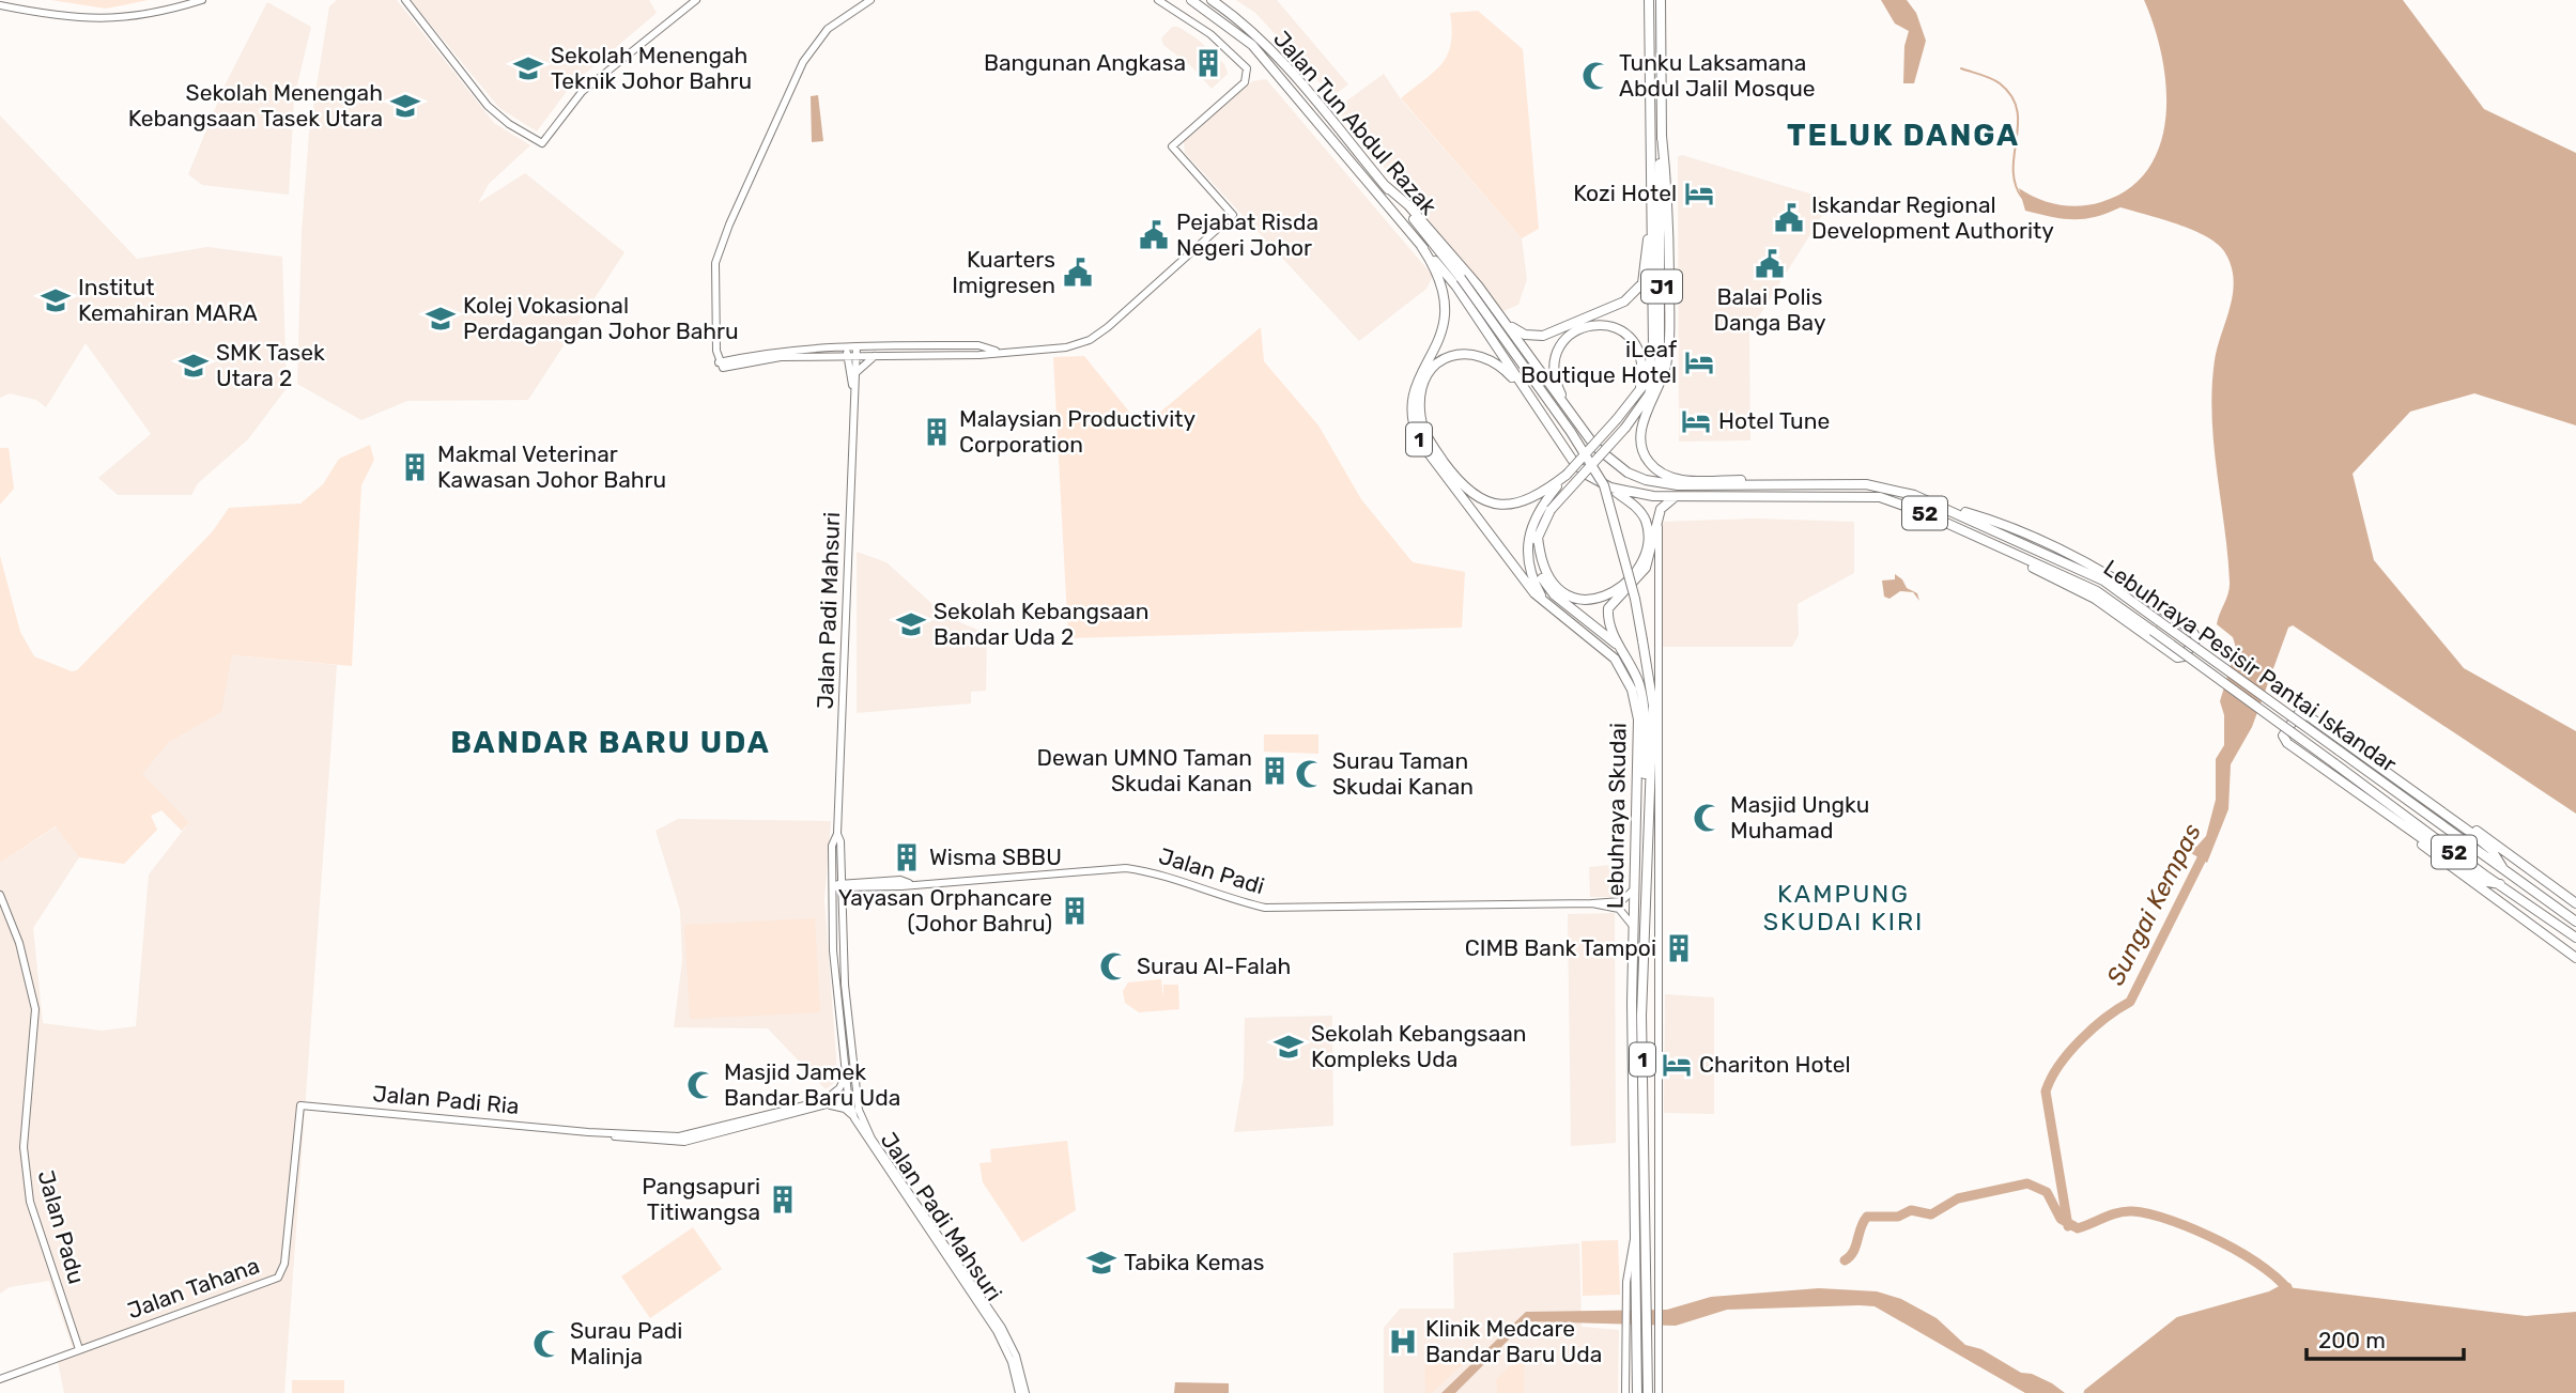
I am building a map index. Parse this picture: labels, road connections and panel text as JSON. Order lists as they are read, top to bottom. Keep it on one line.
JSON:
{"streets":{"highway":["Jalan Tun Abdul Razak","J1","1","52","Lebuhraya Pesisir Pantai Iskandar","Lebuhraya Skudai"],"street":["Jalan Padi Mahsuri","Jalan Padi","Jalan Padi Ria","Jalan Padu","Jalan Tahana"]},"crossings":[["Jalan Tun Abdul Razak","Lebuhraya Pesisir Pantai Iskandar"],["Jalan Tun Abdul Razak","Lebuhraya Skudai"],["Jalan Padi Mahsuri","Jalan Padi"],["Jalan Padi Mahsuri","Jalan Padi Ria"],["Lebuhraya Pesisir Pantai Iskandar","Lebuhraya Skudai"],["Lebuhraya Skudai","Jalan Padi"],["Jalan Padi Ria","Jalan Tahana"],["Jalan Padu","Jalan Tahana"]],"districts":["TELUK DANGA","BANDAR BARU UDA","KAMPUNG SKUDAI KIRI"],"water":["Sungai Kempas"],"places":{"building":["Bangunan Angkasa","Malaysian Productivity Corporation","Makmal Veterinar Kawasan Johor Bahru","Dewan UMNO Taman Skudai Kanan","Wisma SBBU","Yayasan Orphancare (Johor Bahru)","CIMB Bank Tampoi","Pangsapuri Titiwangsa"],"school or university":["Sekolah Menengah Teknik Johor Bahru","Sekolah Menengah Kebangsaan Tasek Utara","Institut Kemahiran MARA","Kolej Vokasional Perdagangan Johor Bahru","SMK Tasek Utara 2","Sekolah Kebangsaan Bandar Uda 2","Sekolah Kebangsaan Kompleks Uda","Tabika Kemas"],"mosque":["Tunku Laksamana Abdul Jalil Mosque","Surau Taman Skudai Kanan","Masjid Ungku Muhamad","Surau Al-Falah","Masjid Jamek Bandar Baru Uda","Surau Padi Malinja"],"hotel":["Kozi Hotel","iLeaf Boutique Hotel","Hotel Tune","Chariton Hotel"],"public building":["Iskandar Regional Development Authority","Pejabat Risda Negeri Johor","Balai Polis Danga Bay","Kuarters Imigresen"],"hospital":["Klinik Medcare Bandar Baru Uda"]},"scale_bar":"200 m"}
